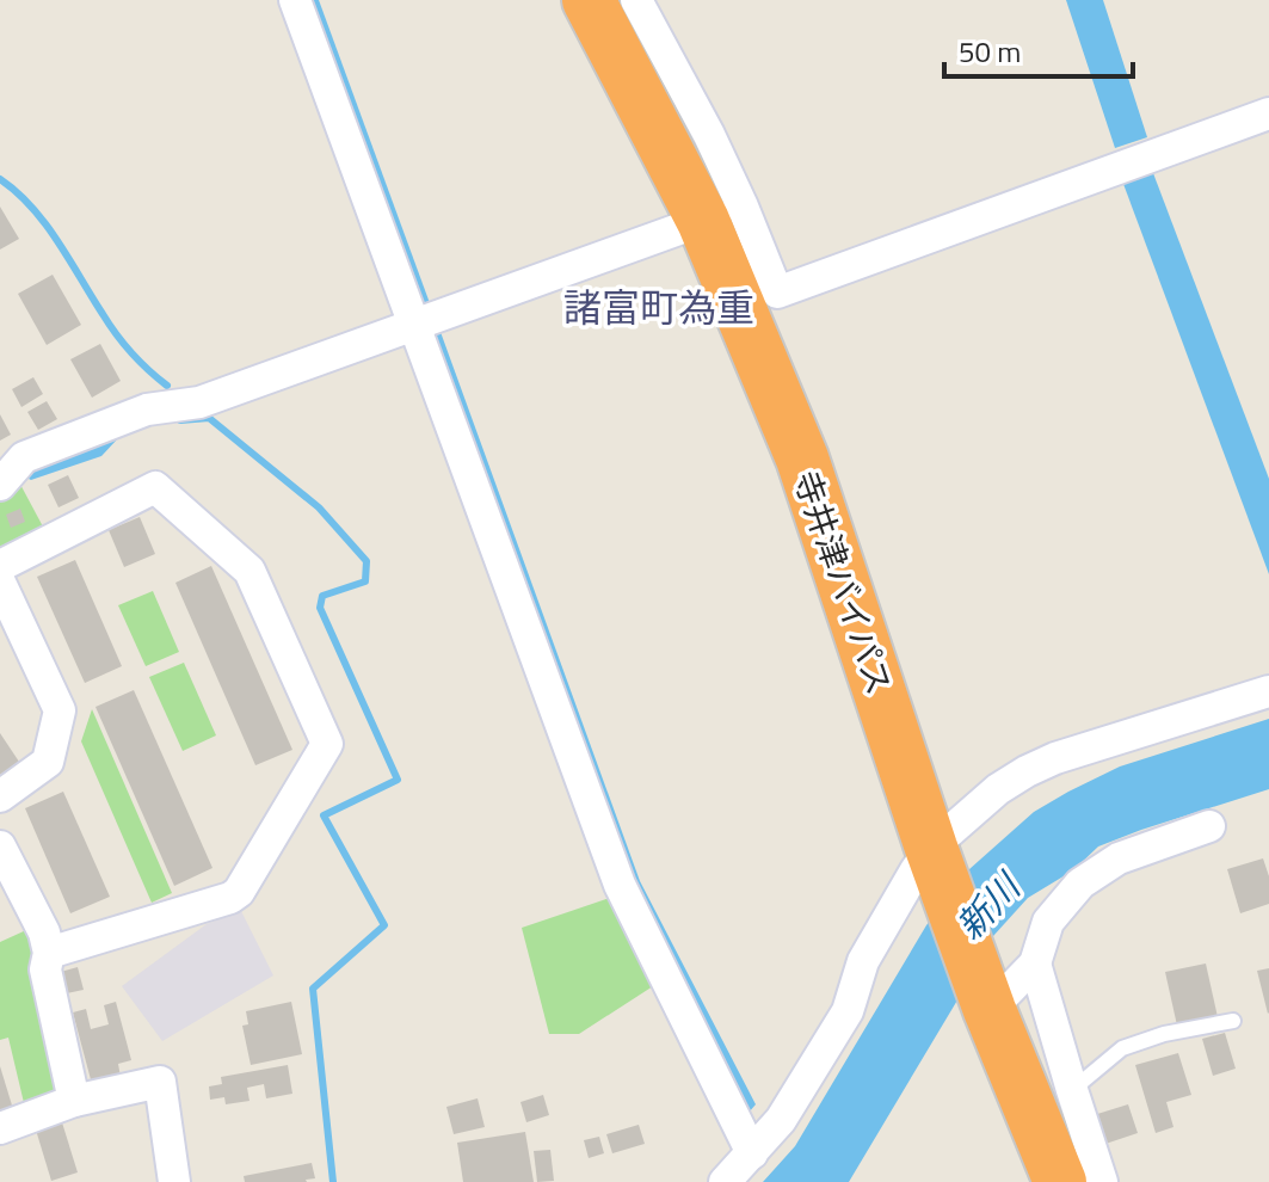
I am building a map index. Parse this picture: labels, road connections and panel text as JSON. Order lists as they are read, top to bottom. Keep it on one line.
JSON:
{"streets":{"highway":["寺井津バイパス"]},"districts":["諸富町為重"],"water":["新川"],"scale_bar":"50 m"}
